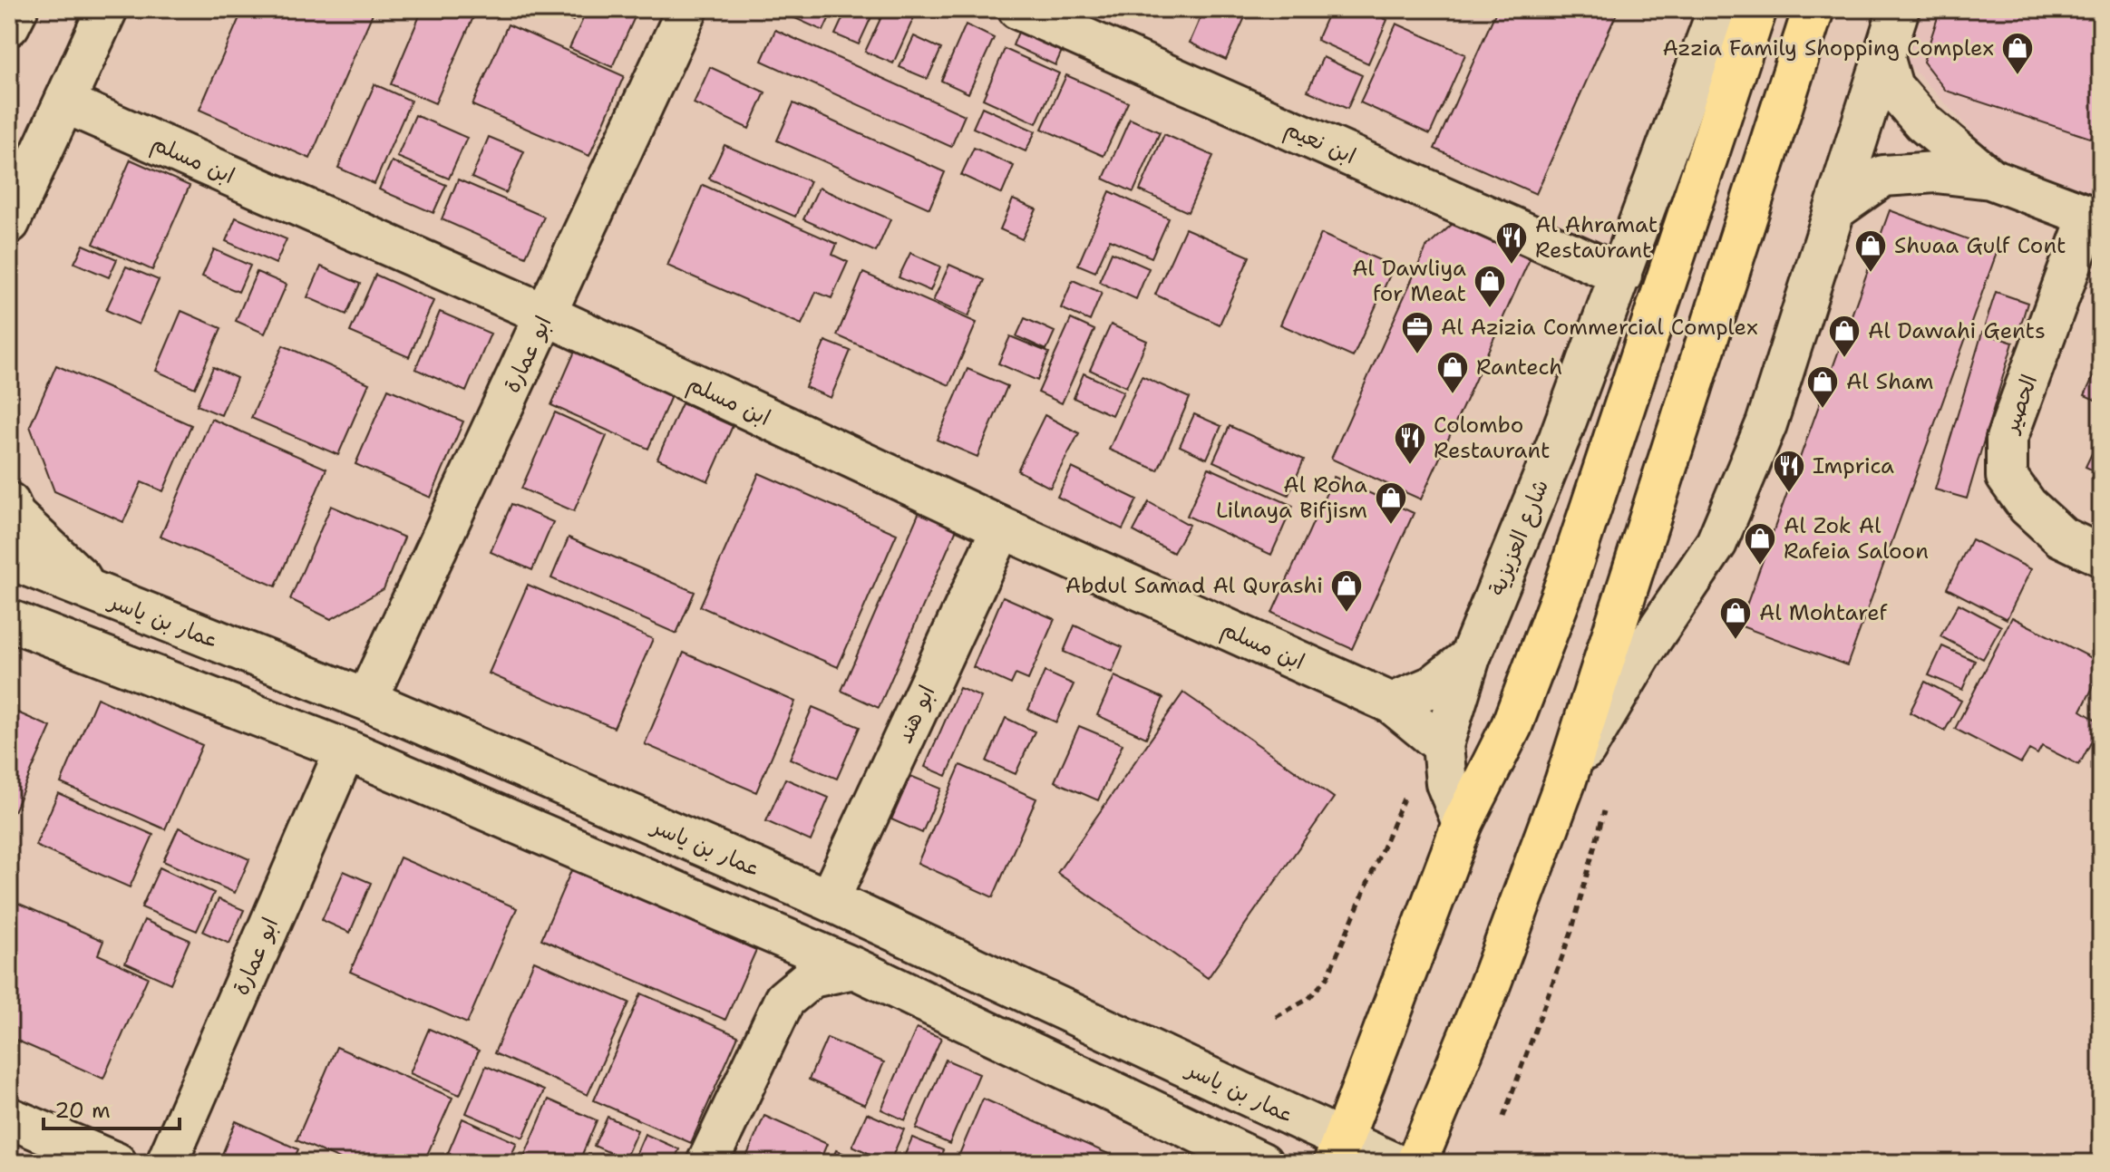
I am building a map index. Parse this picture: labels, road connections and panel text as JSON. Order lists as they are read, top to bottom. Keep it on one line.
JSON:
{"streets":{"street":["ابن نعيم","ابن مسلم","ابو عمارة","الحصير","شارع العزيزية","عمار بن ياسر","ابو هند"]},"crossings":[["ابن نعيم","شارع العزيزية"],["ابن مسلم","ابو عمارة"],["ابن مسلم","شارع العزيزية"],["ابن مسلم","ابو هند"],["ابو عمارة","عمار بن ياسر"],["عمار بن ياسر","ابو هند"]],"places":{"shop":["Azzia Family Shopping Complex","Shuaa Gulf Cont","Al Dawliya for Meat","Al Dawahi Gents","Rantech","Al Sham","Al Roha Lilnaya Bifjism","Al Zok Al Rafeia Saloon","Abdul Samad Al Qurashi","Al Mohtaref"],"restaurant":["Al Ahramat Restaurant","Colombo Restaurant","Imprica"],"office":["Al Azizia Commercial Complex"]},"scale_bar":"20 m"}
